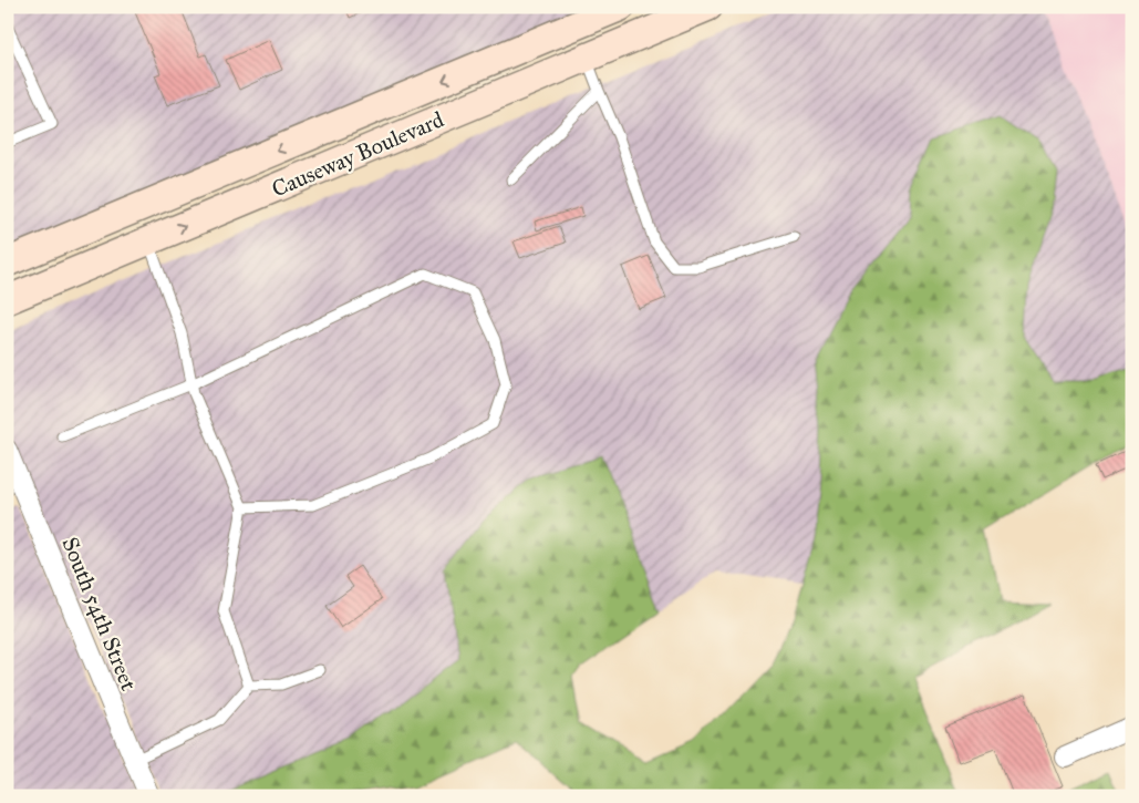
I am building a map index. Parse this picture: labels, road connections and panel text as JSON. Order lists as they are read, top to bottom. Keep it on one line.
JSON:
{"streets":{"main road":["Causeway Boulevard"],"street":["South 54th Street"]}}
